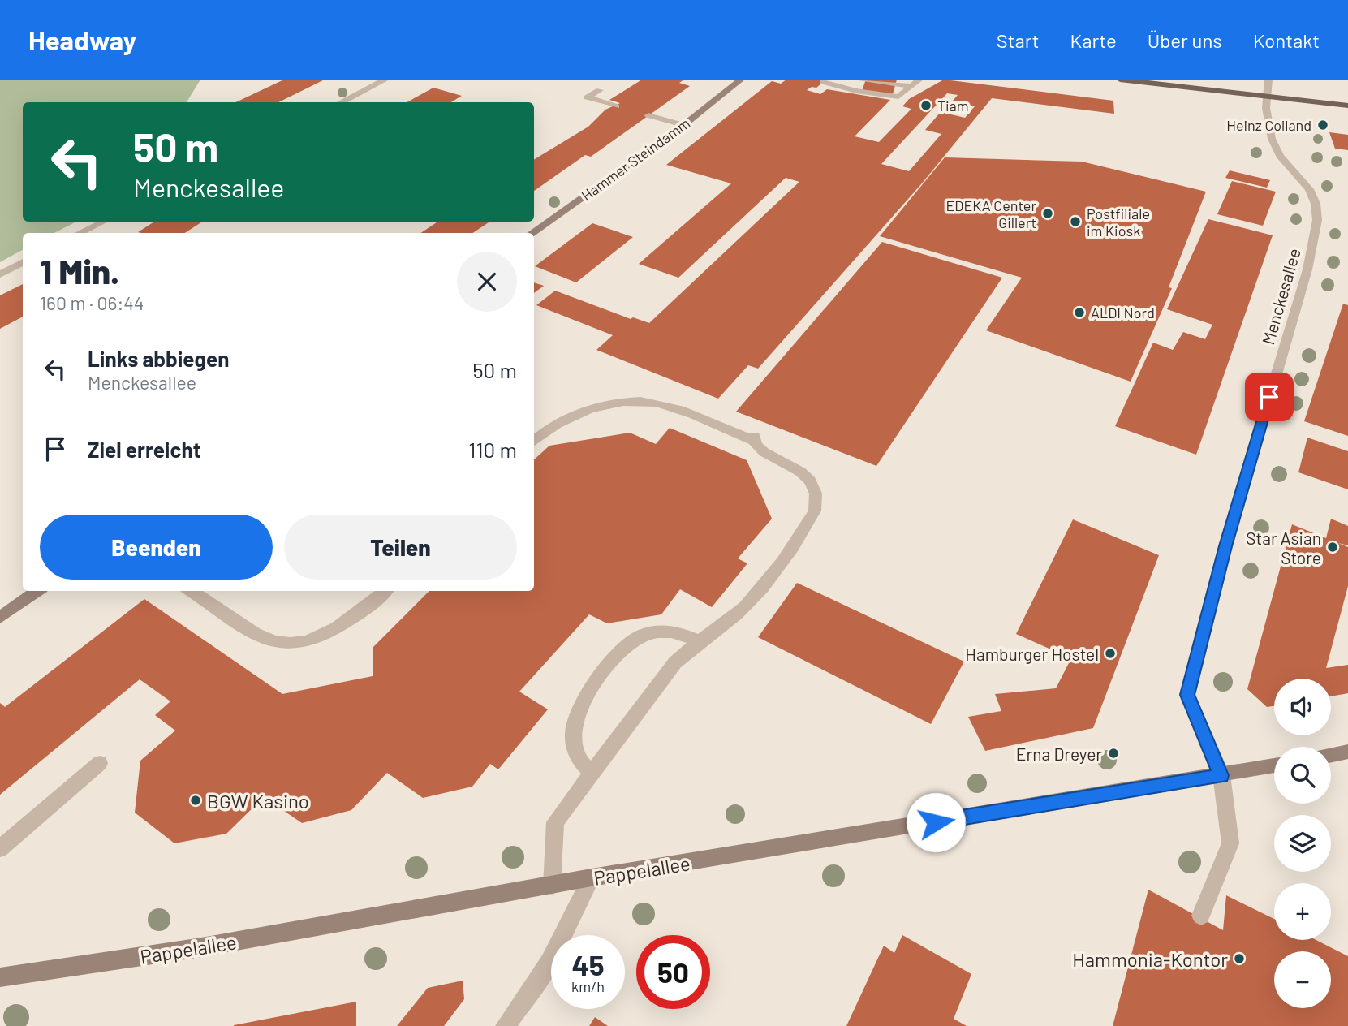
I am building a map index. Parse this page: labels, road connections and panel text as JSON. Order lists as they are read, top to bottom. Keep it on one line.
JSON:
{"streets":{"main road":["Hammer Steindamm","Pappelallee"],"street":["Menckesallee"]},"crossings":[["Menckesallee","Pappelallee"]],"places":["Tiam","Heinz Colland","EDEKA Center Gillert","Postfiliale im Kiosk","ALDI Nord","Star Asian Store","Hamburger Hostel","Erna Dreyer","BGW Kasino","Hammonia-Kontor"],"page":{"header":"Headway","nav":["Start","Karte","Über uns","Kontakt"],"turn":["50 m","Menckesallee"],"heading":["1 Min.","160 m · 06:44"],"list":[{"name":"Links abbiegen","note":"Menckesallee","value":"50 m"},{"name":"Ziel erreicht","value":"110 m"}],"buttons":["Beenden","Teilen"],"map_buttons":["+","−"],"speed":"45 km/h","limit":"50"}}
